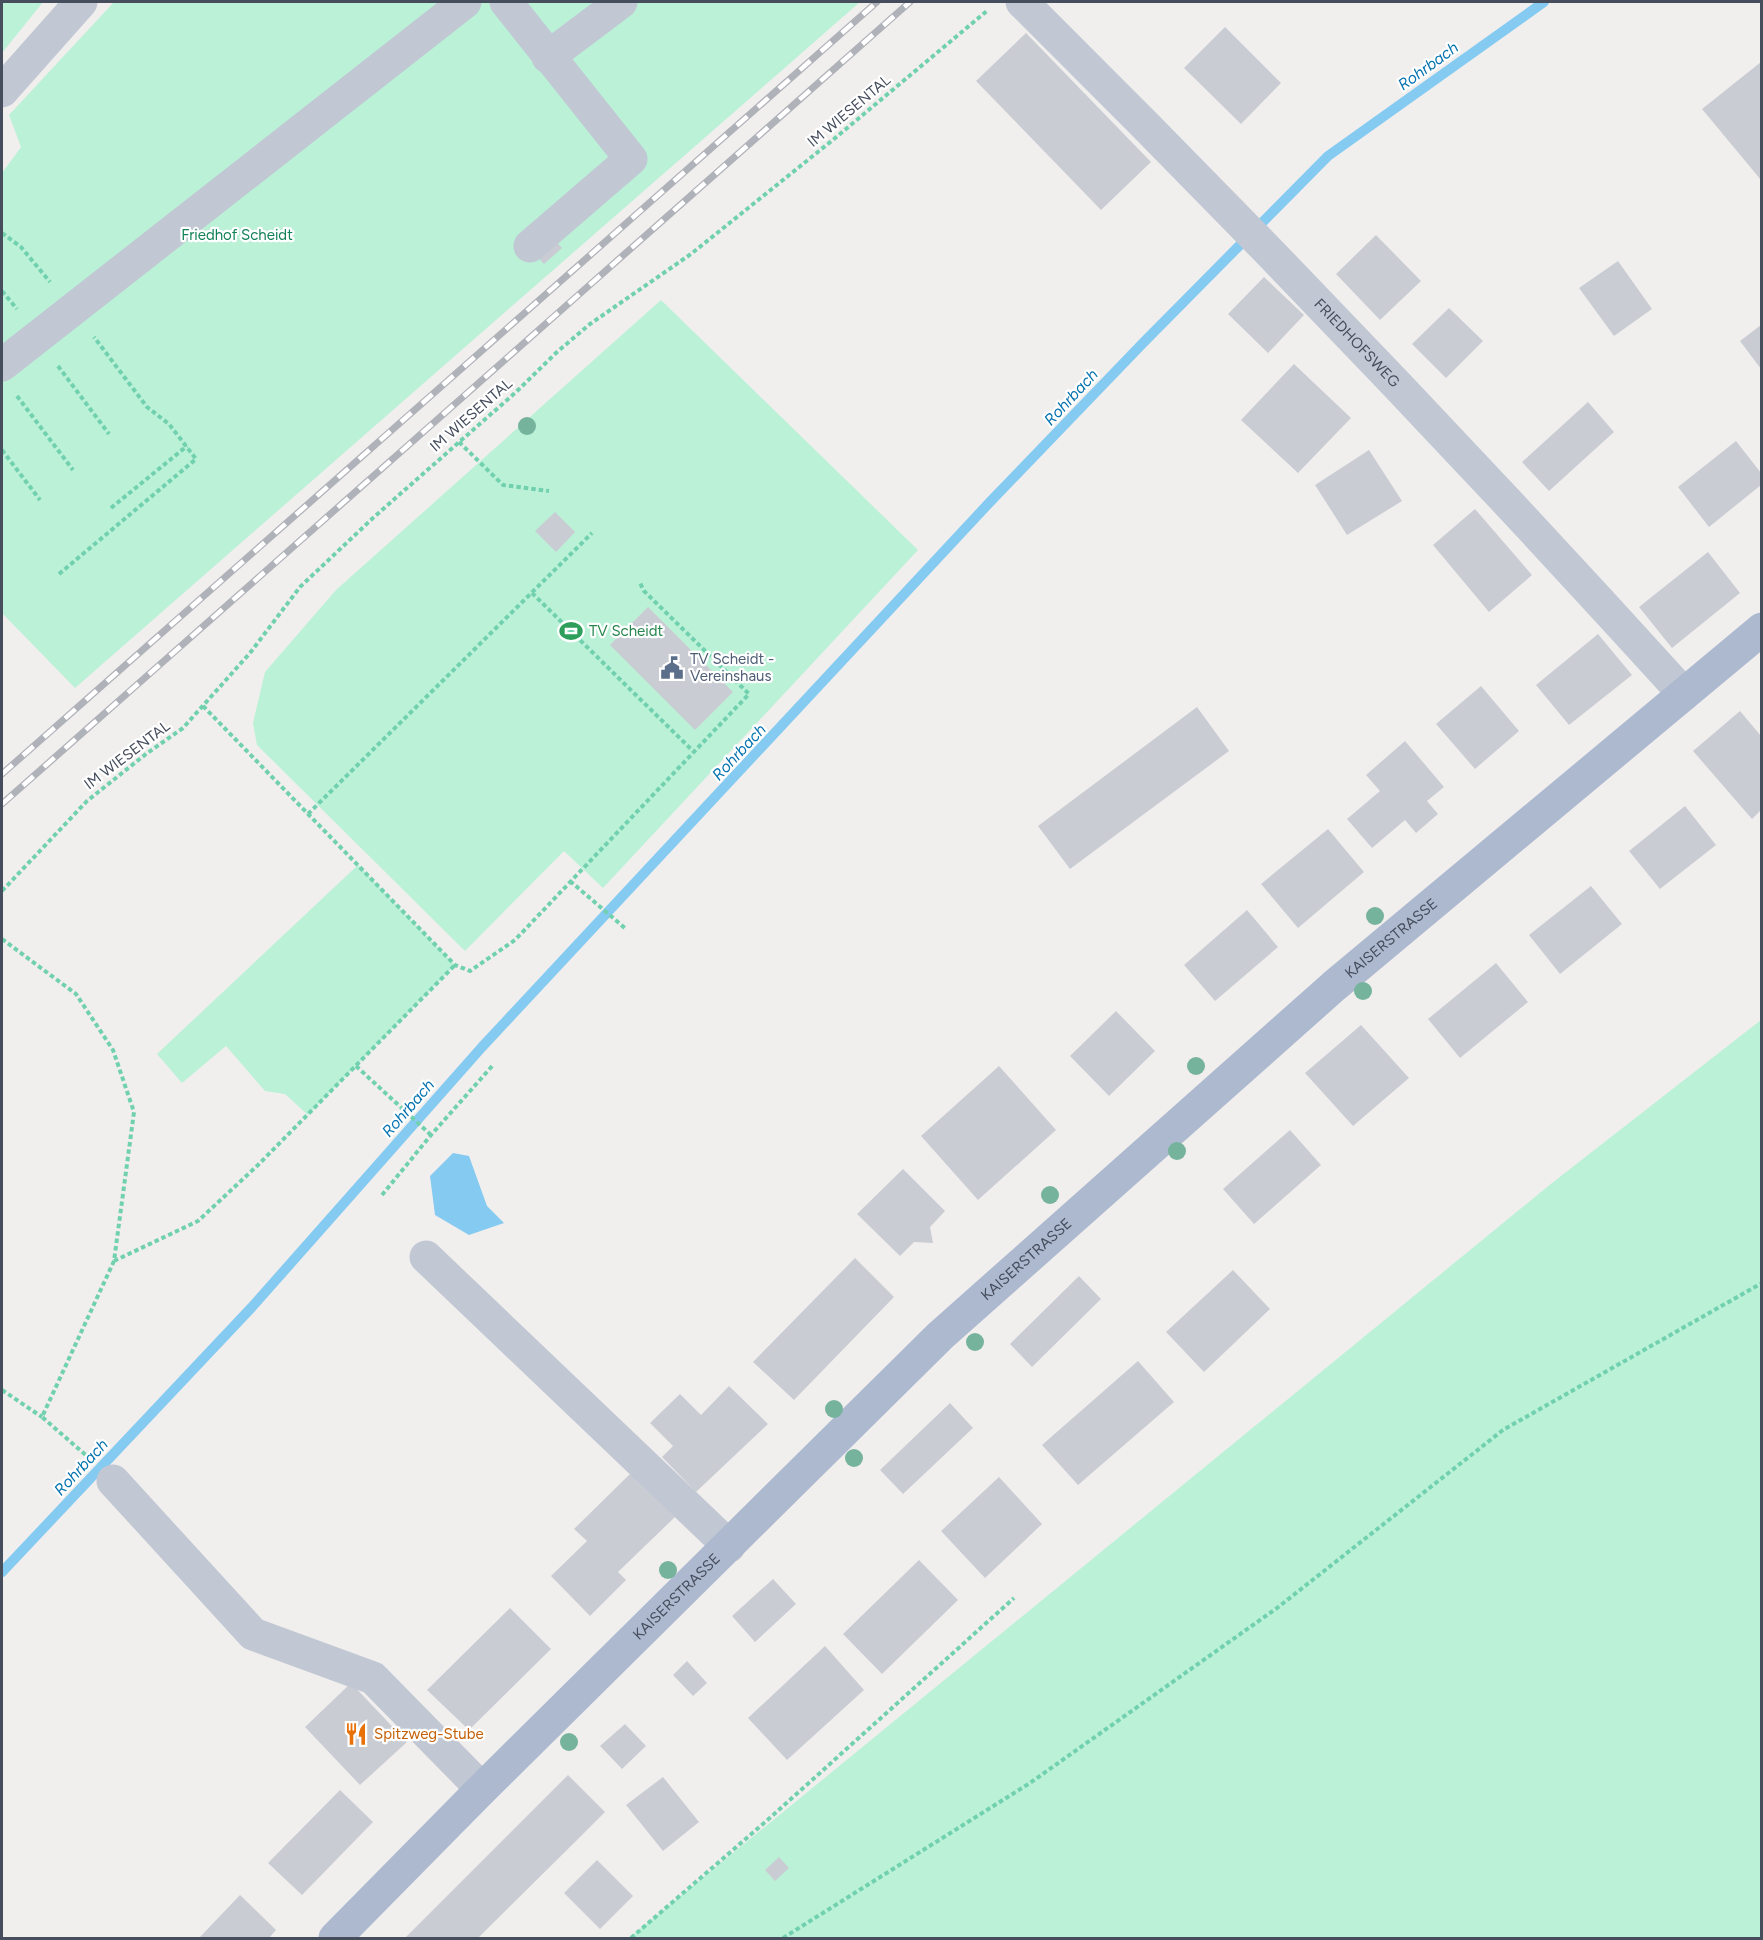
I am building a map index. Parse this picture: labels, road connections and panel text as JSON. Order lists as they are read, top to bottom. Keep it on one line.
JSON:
{"streets":{"main road":["KAISERSTRASSE"],"street":["FRIEDHOFSWEG"],"path":["IM WIESENTAL"]},"crossings":[["FRIEDHOFSWEG","KAISERSTRASSE"]],"water":["Rohrbach"],"parks":["Friedhof Scheidt"],"places":{"sports":["TV Scheidt"],"public building":["TV Scheidt - Vereinshaus"],"restaurant":["Spitzweg-Stube"]}}
